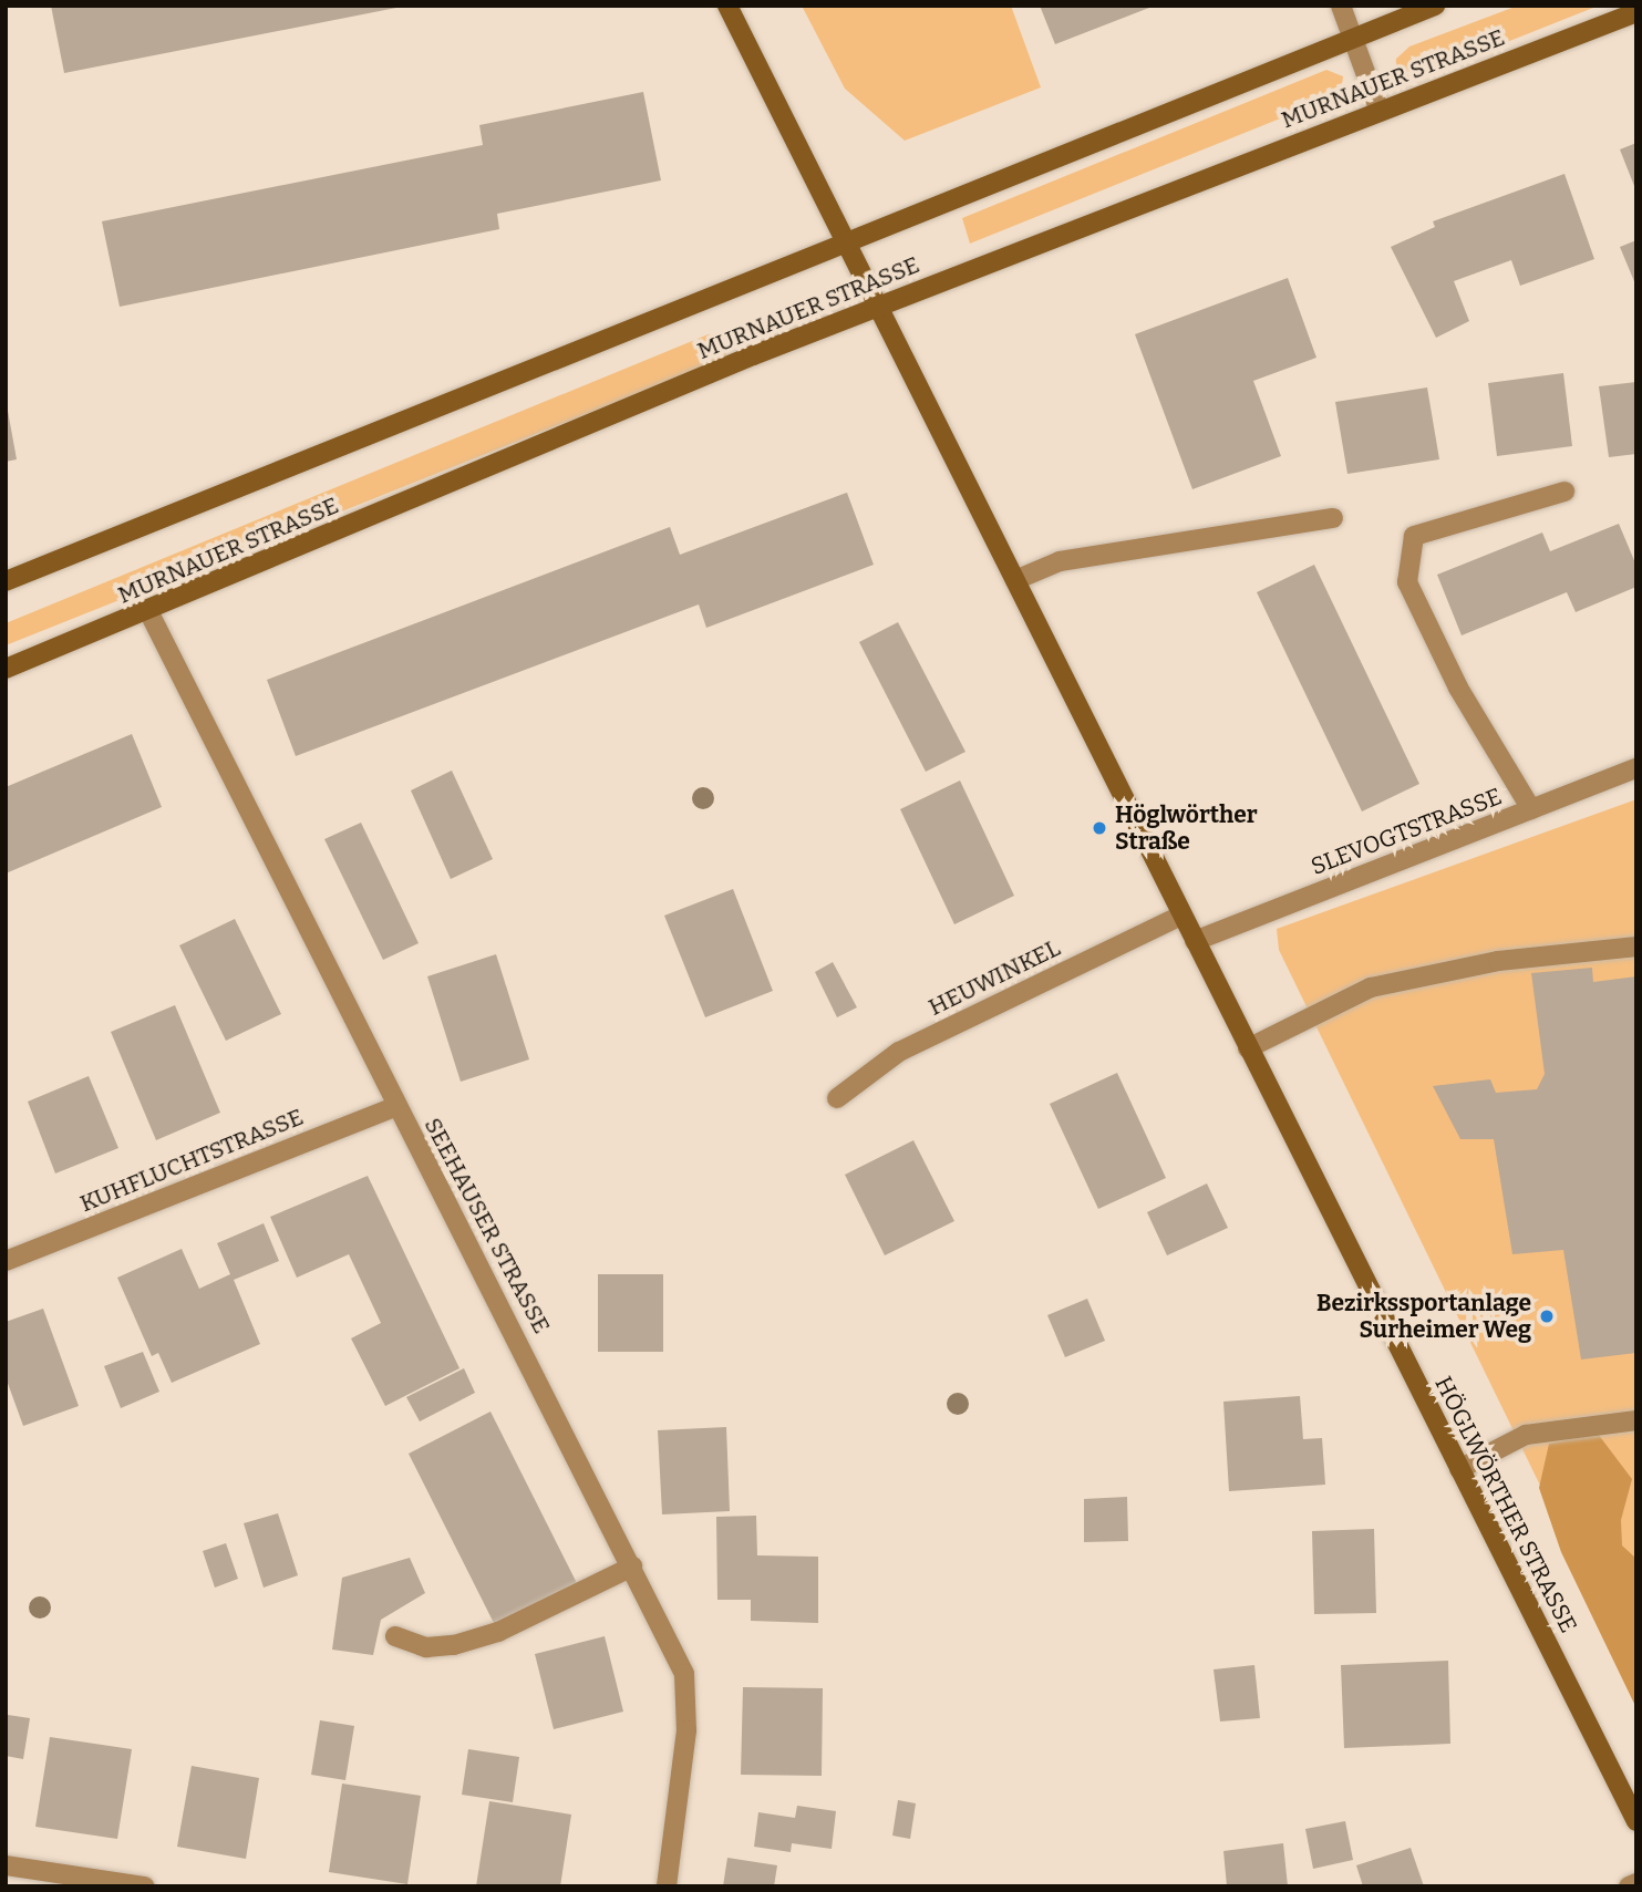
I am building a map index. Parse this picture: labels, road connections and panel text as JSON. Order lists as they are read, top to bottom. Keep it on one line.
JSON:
{"streets":{"main road":["MURNAUER STRASSE","HÖGLWÖRTHER STRASSE"],"street":["SLEVOGTSTRASSE","HEUWINKEL","KUHFLUCHTSTRASSE","SEEHAUSER STRASSE"]},"crossings":[["MURNAUER STRASSE","SEEHAUSER STRASSE"],["MURNAUER STRASSE","HÖGLWÖRTHER STRASSE"],["SLEVOGTSTRASSE","HÖGLWÖRTHER STRASSE"],["HEUWINKEL","HÖGLWÖRTHER STRASSE"],["KUHFLUCHTSTRASSE","SEEHAUSER STRASSE"]],"places":["Höglwörther Straße","Bezirkssportanlage Surheimer Weg"]}
